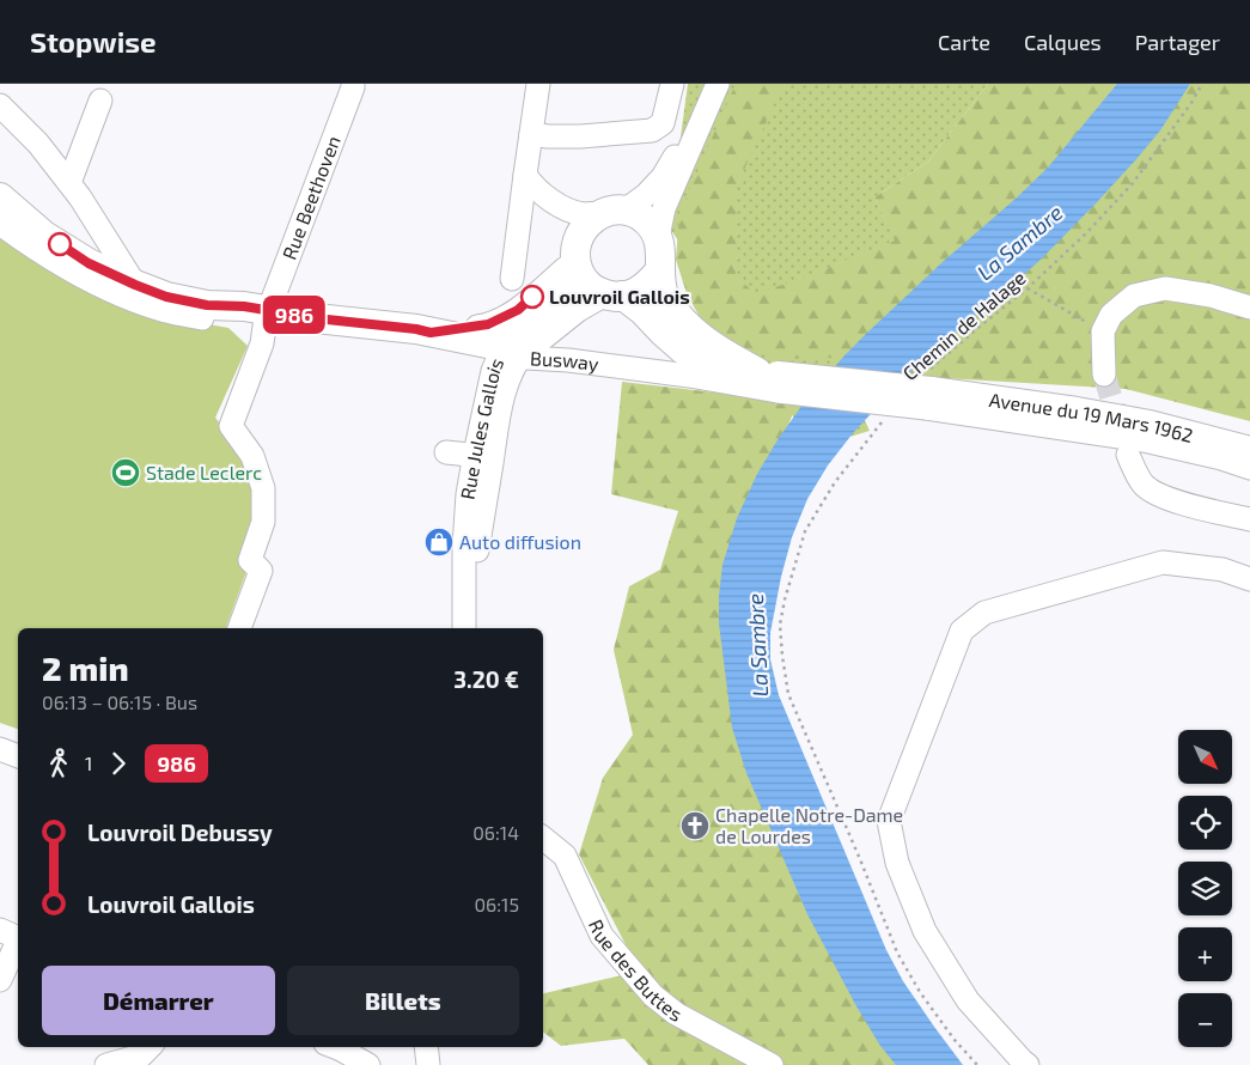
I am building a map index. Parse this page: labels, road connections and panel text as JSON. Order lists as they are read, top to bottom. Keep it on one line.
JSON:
{"streets":{"main road":["Avenue du 19 Mars 1962","Rue Jules Gallois"],"street":["Rue Beethoven","Busway","Rue des Buttes"],"path":["Chemin de Halage"]},"crossings":[["Rue Beethoven","Busway"],["Chemin de Halage","Avenue du 19 Mars 1962"],["Busway","Avenue du 19 Mars 1962"],["Busway","Rue Jules Gallois"]],"water":["La Sambre"],"places":{"other":["Louvroil Gallois"],"sports":["Stade Leclerc"],"shop":["Auto diffusion"],"church":["Chapelle Notre-Dame de Lourdes"]},"lines":["bus line 986"],"north":"bottom right","page":{"header":"Stopwise","nav":["Carte","Calques","Partager"],"on_map":"986","heading":["2 min","06:13 – 06:15 · Bus","3.20 €"],"map_buttons":["+","−"],"legs":["1","986"],"list":[{"name":"Louvroil Debussy","value":"06:14"},{"name":"Louvroil Gallois","value":"06:15"}],"buttons":["Démarrer","Billets"]}}
